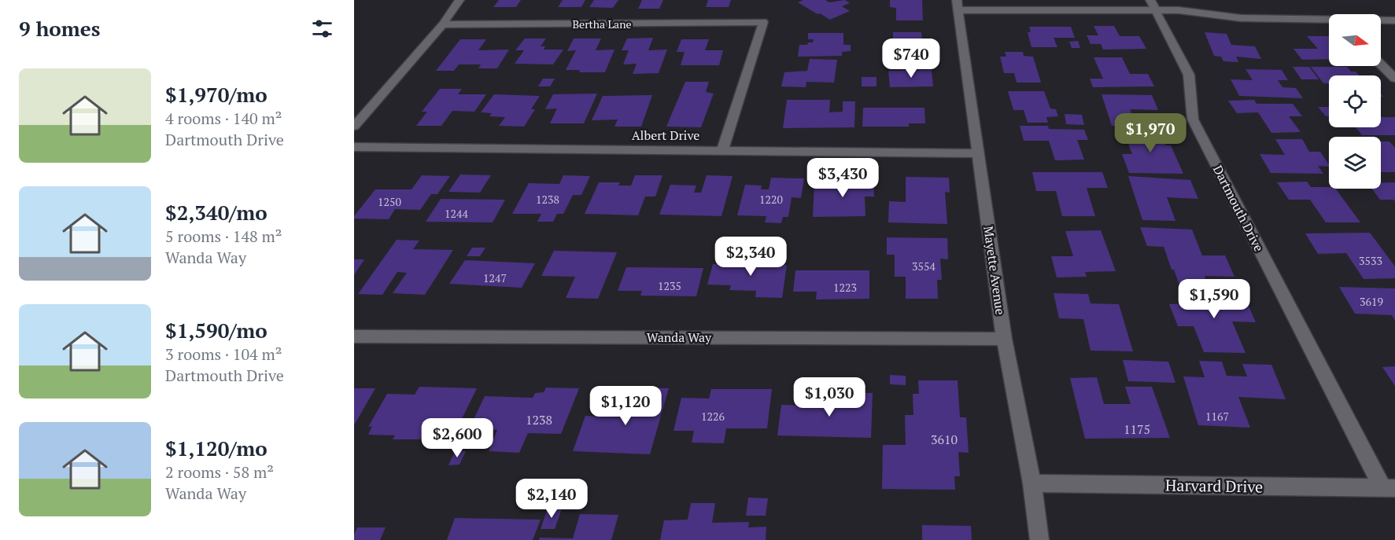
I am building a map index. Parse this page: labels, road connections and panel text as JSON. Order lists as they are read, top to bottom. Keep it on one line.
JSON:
{"streets":{"street":["Bertha Lane","Albert Drive","Dartmouth Drive","Mayette Avenue","Wanda Way","Harvard Drive"]},"crossings":[["Bertha Lane","Albert Drive"],["Albert Drive","Mayette Avenue"],["Dartmouth Drive","Harvard Drive"],["Mayette Avenue","Wanda Way"],["Mayette Avenue","Harvard Drive"]],"house_numbers":["1238","1220","1250","1244","3533","3554","1247","1235","1223","3619","1226","1167","1238","1175","3610"],"north":"right","page":{"heading":"9 homes","price":["$740","$1,970","$3,430","$2,340","$1,590","$1,030","$1,120","$2,600","$2,140"],"list":[{"name":"$1,970/mo","note":"4 rooms · 140 m² · Dartmouth Drive"},{"name":"$2,340/mo","note":"5 rooms · 148 m² · Wanda Way"},{"name":"$1,590/mo","note":"3 rooms · 104 m² · Dartmouth Drive"},{"name":"$1,120/mo","note":"2 rooms · 58 m² · Wanda Way"}]}}
